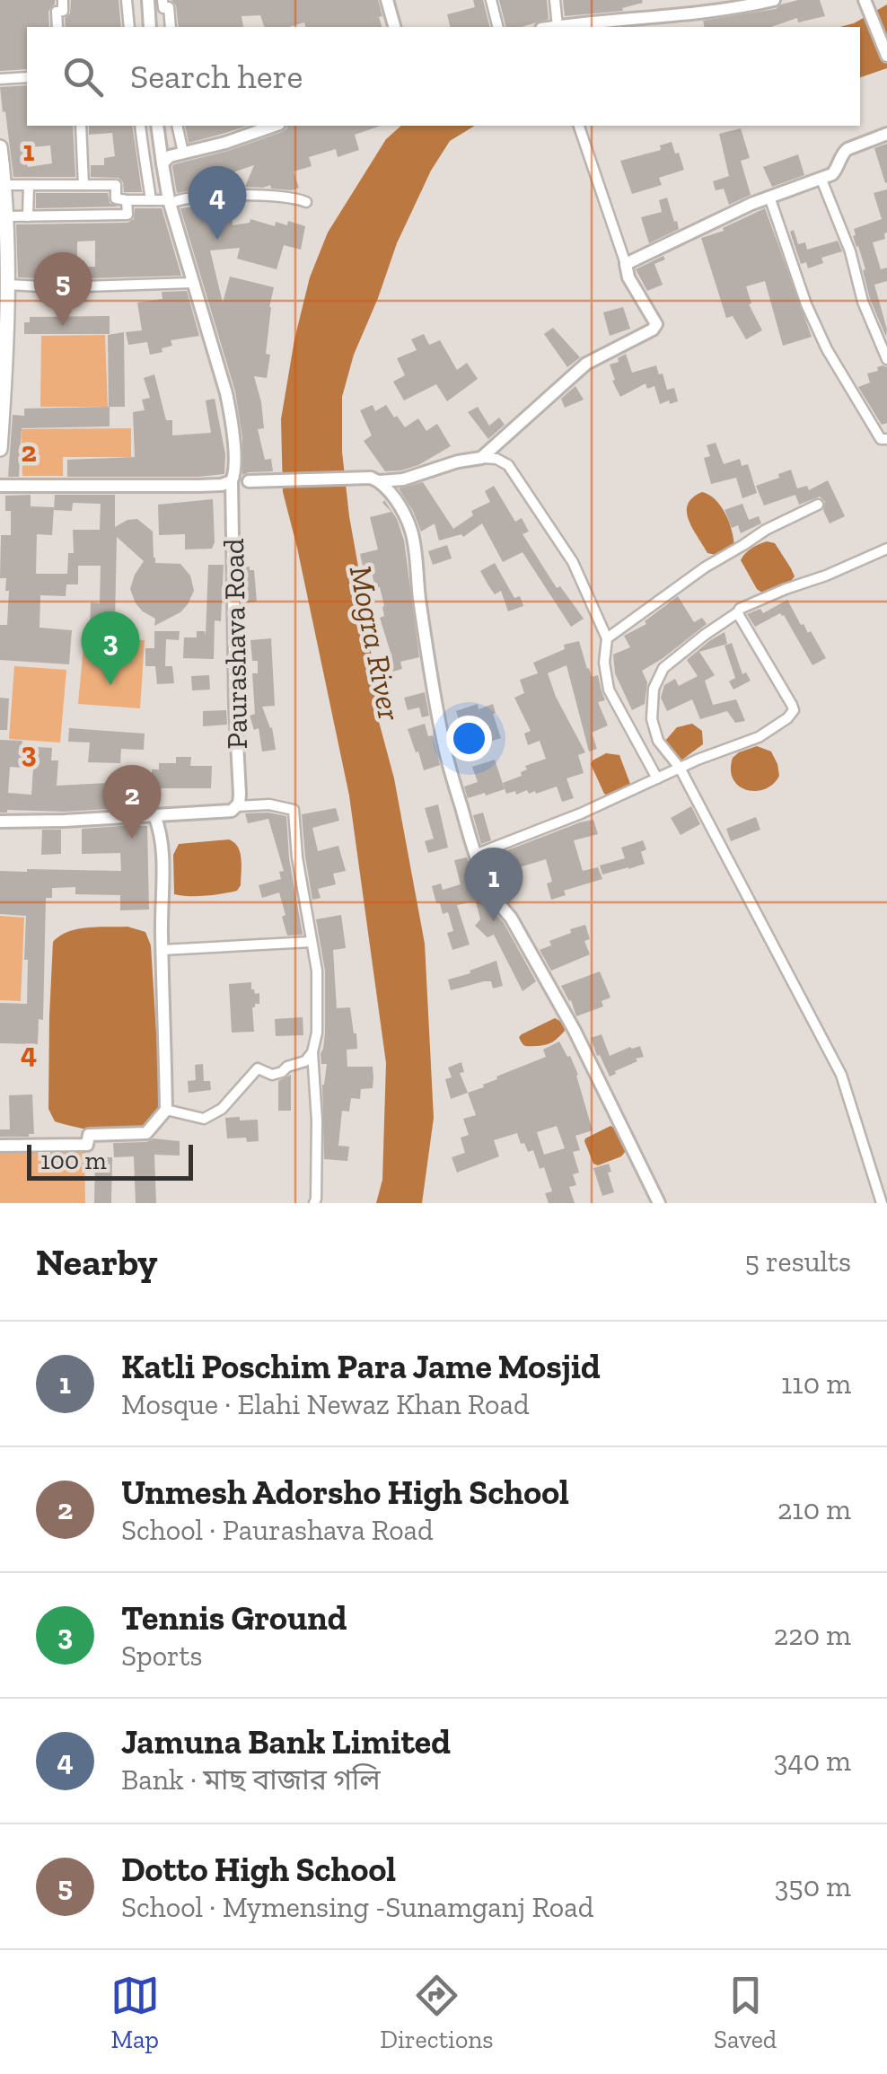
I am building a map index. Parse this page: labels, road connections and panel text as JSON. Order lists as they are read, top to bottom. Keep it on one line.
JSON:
{"streets":{"street":["Paurashava Road"]},"water":["Mogra River"],"scale_bar":"100 m","page":{"search":"Search here","pins":["4","5","3","2","1"],"scale":"100 m","heading":["Nearby","5 results"],"list":[{"mark":"1","name":"Katli Poschim Para Jame Mosjid","note":"Mosque · Elahi Newaz Khan Road","value":"110 m"},{"mark":"2","name":"Unmesh Adorsho High School","note":"School · Paurashava Road","value":"210 m"},{"mark":"3","name":"Tennis Ground","note":"Sports","value":"220 m"},{"mark":"4","name":"Jamuna Bank Limited","note":"Bank · মাছ বাজার গলি","value":"340 m"},{"mark":"5","name":"Dotto High School","note":"School · Mymensing -Sunamganj Road","value":"350 m"}],"nav":["Map","Directions","Saved"]},"grid":{"rows":["1","2","3","4"]}}
